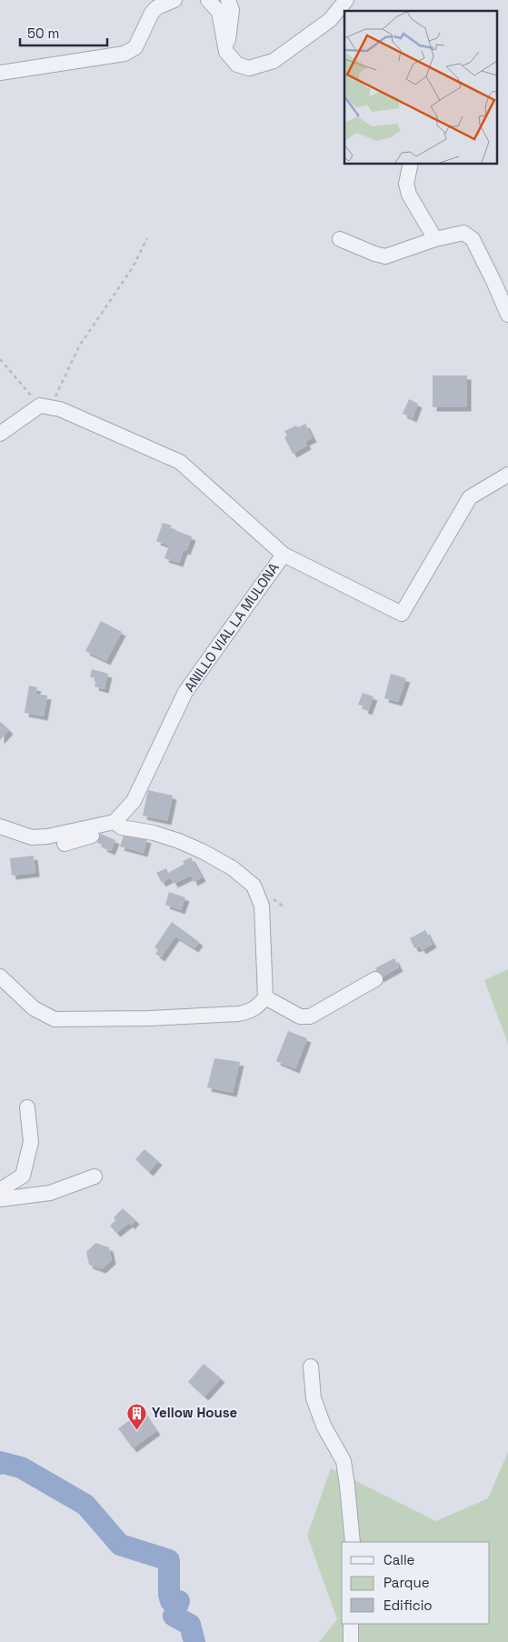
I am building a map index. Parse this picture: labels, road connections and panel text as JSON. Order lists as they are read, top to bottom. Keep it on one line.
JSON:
{"streets":{"street":["ANILLO VIAL LA MULONA"]},"places":{"building":["Yellow House"]},"legend":["Calle","Parque","Edificio"],"scale_bar":"50 m"}
